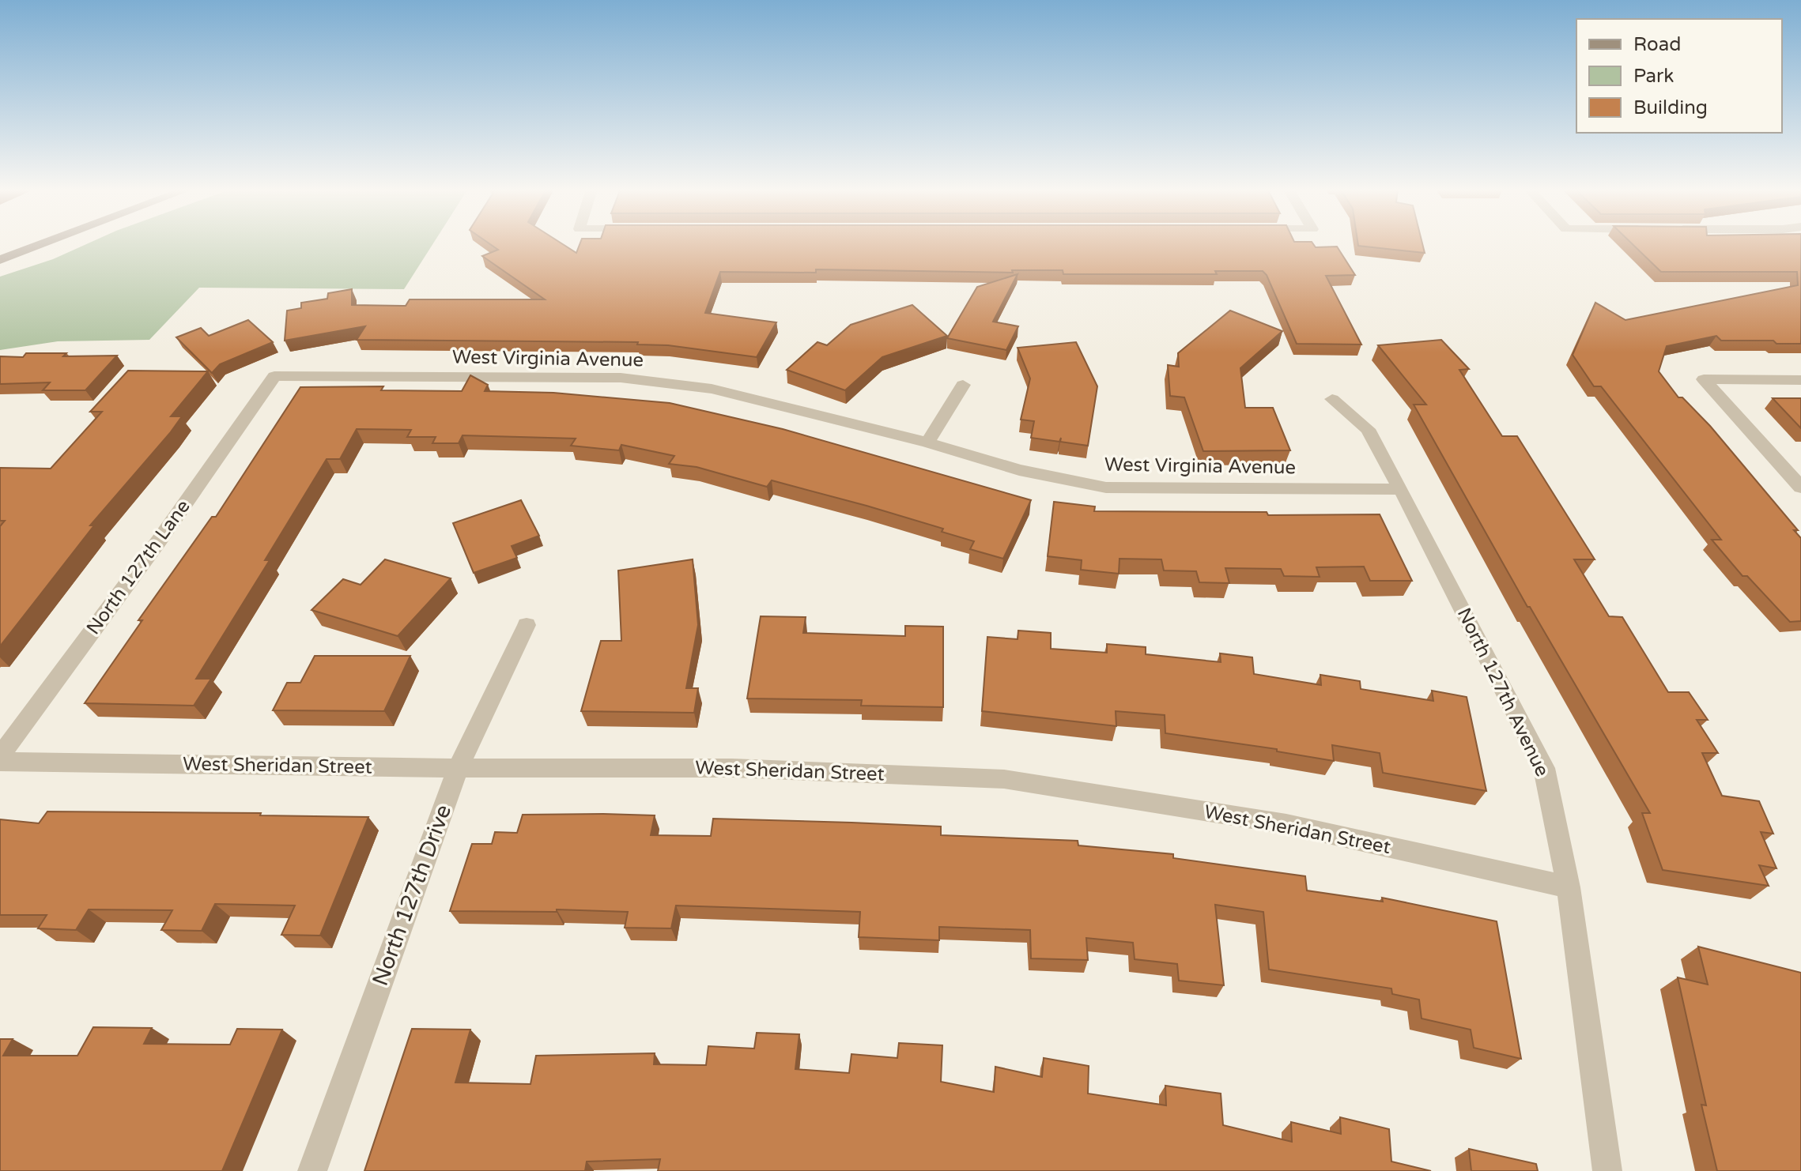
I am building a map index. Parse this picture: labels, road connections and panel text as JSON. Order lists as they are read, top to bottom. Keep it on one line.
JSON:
{"streets":{"street":["West Virginia Avenue","North 127th Lane","North 127th Avenue","West Sheridan Street","North 127th Drive"]},"crossings":[["West Virginia Avenue","North 127th Lane"],["West Virginia Avenue","North 127th Avenue"],["North 127th Avenue","West Sheridan Street"],["West Sheridan Street","North 127th Drive"]],"legend":["Road","Park","Building"]}
